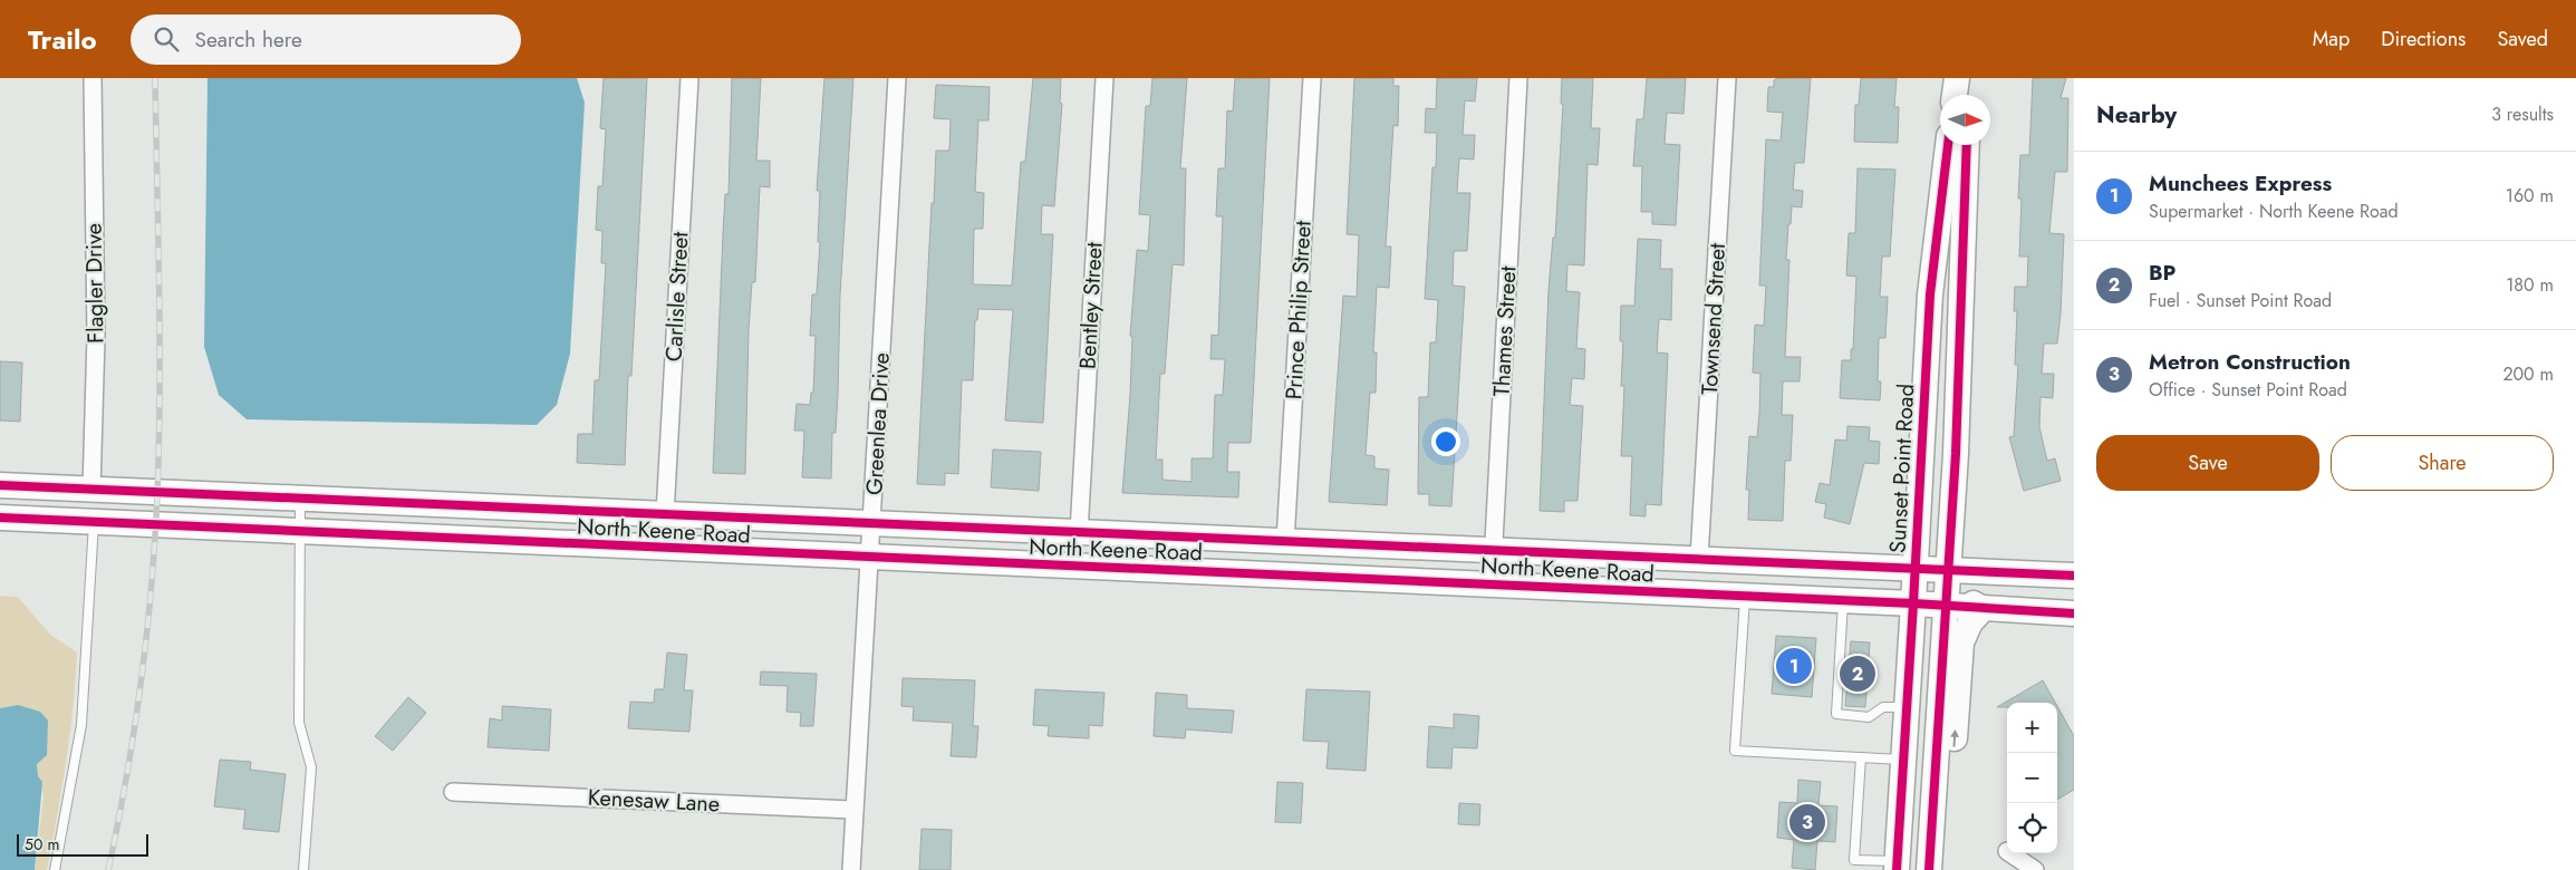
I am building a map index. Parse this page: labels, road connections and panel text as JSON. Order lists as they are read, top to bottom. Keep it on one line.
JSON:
{"streets":{"main road":["Sunset Point Road","North Keene Road"],"street":["Flagler Drive","Carlisle Street","Bentley Street","Prince Philip Street","Townsend Street","Thames Street","Greenlea Drive","Kenesaw Lane"]},"crossings":[["Flagler Drive","North Keene Road"],["Carlisle Street","North Keene Road"],["Bentley Street","North Keene Road"],["Prince Philip Street","North Keene Road"],["Townsend Street","North Keene Road"],["Thames Street","North Keene Road"],["Greenlea Drive","North Keene Road"],["Greenlea Drive","Kenesaw Lane"],["Sunset Point Road","North Keene Road"]],"scale_bar":"50 m","north":"right","page":{"header":"Trailo","search":"Search here","nav":["Map","Directions","Saved"],"heading":["Nearby","3 results"],"list":[{"mark":"1","name":"Munchees Express","note":"Supermarket · North Keene Road","value":"160 m"},{"mark":"2","name":"BP","note":"Fuel · Sunset Point Road","value":"180 m"},{"mark":"3","name":"Metron Construction","note":"Office · Sunset Point Road","value":"200 m"}],"buttons":["Save","Share"],"pins":["1","2","3"],"map_buttons":["+","−"],"scale":"50 m"}}
